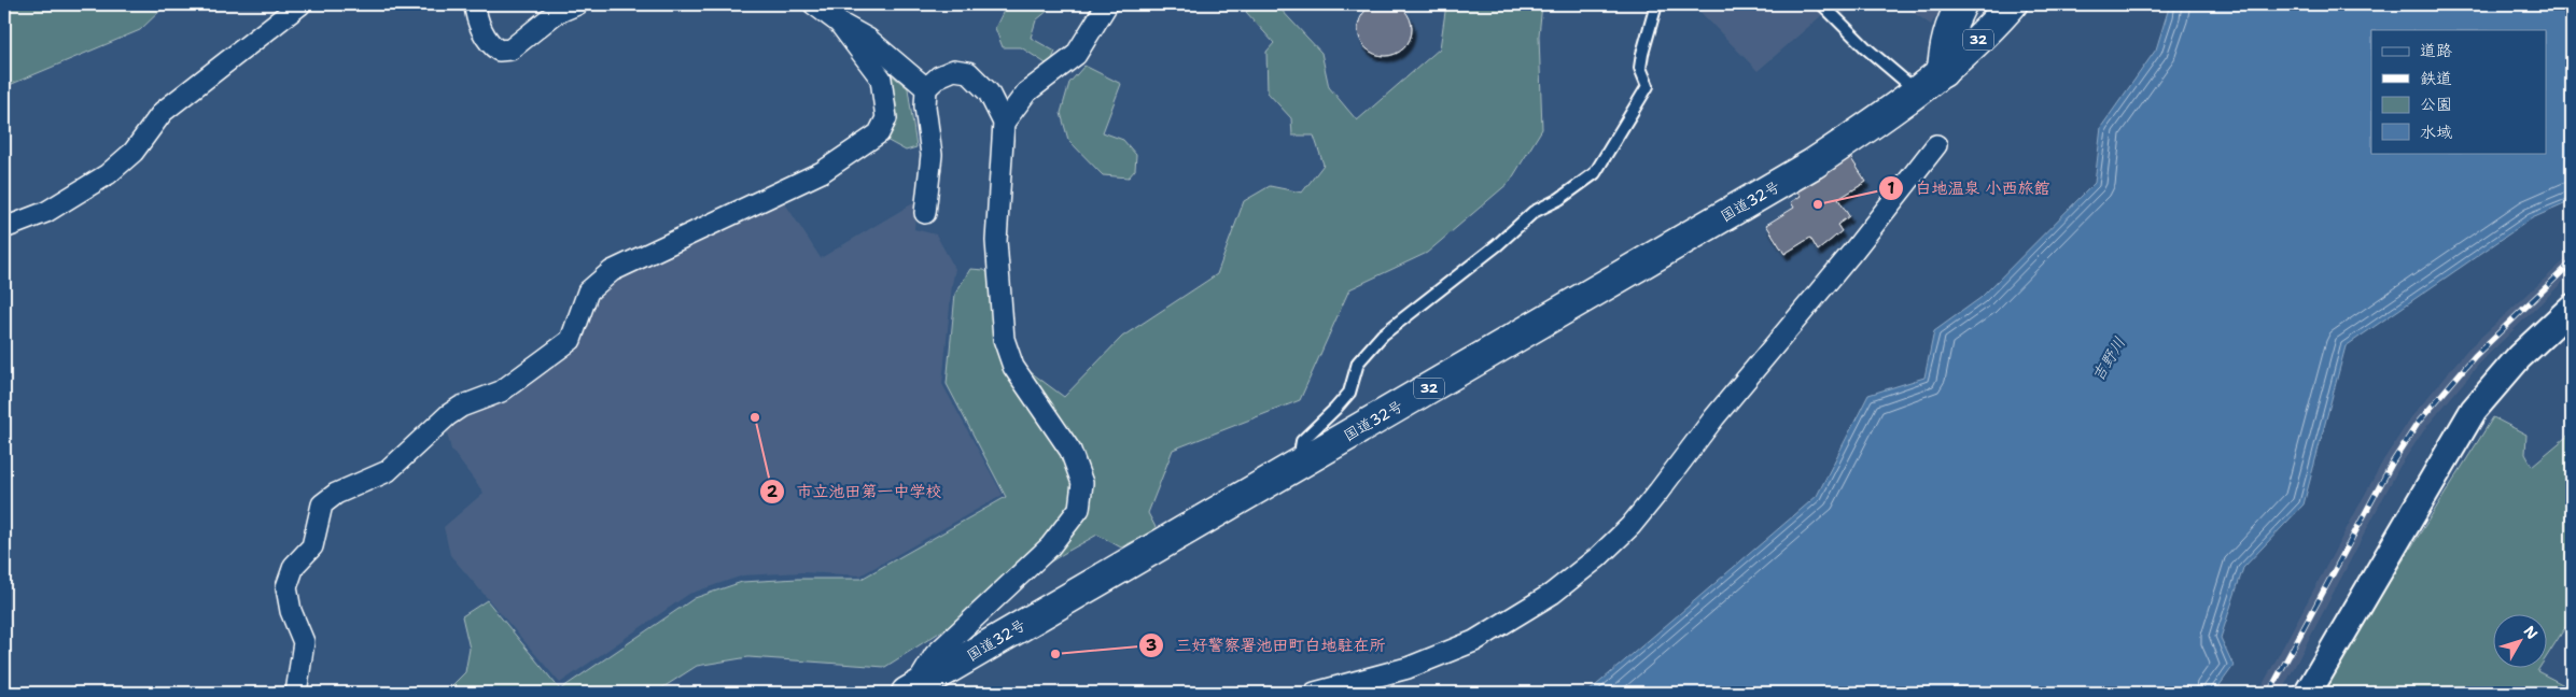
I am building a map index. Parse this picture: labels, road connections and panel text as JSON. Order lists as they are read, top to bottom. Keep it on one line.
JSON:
{"streets":{"highway":["32","国道32号"]},"water":["吉野川"],"places":["白地温泉 小西旅館","市立池田第一中学校","三好警察署池田町白地駐在所"],"legend":["道路","鉄道","公園","水域"],"north":"top right"}
